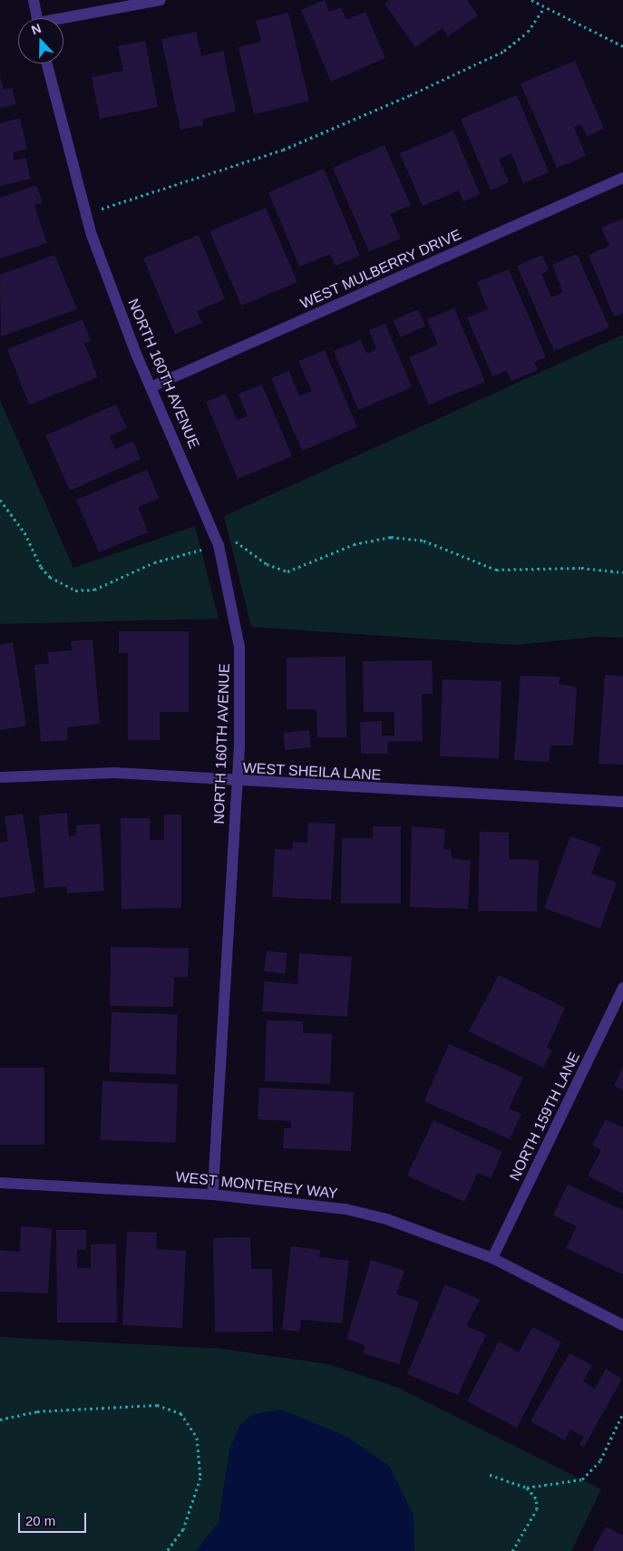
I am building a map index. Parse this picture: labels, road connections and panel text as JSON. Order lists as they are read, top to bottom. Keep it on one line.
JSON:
{"streets":{"street":["WEST MULBERRY DRIVE","NORTH 160TH AVENUE","WEST SHEILA LANE","NORTH 159TH LANE","WEST MONTEREY WAY"]},"crossings":[["WEST MULBERRY DRIVE","NORTH 160TH AVENUE"],["NORTH 160TH AVENUE","WEST SHEILA LANE"],["NORTH 160TH AVENUE","WEST MONTEREY WAY"],["NORTH 159TH LANE","WEST MONTEREY WAY"]],"scale_bar":"20 m","north":"top"}
